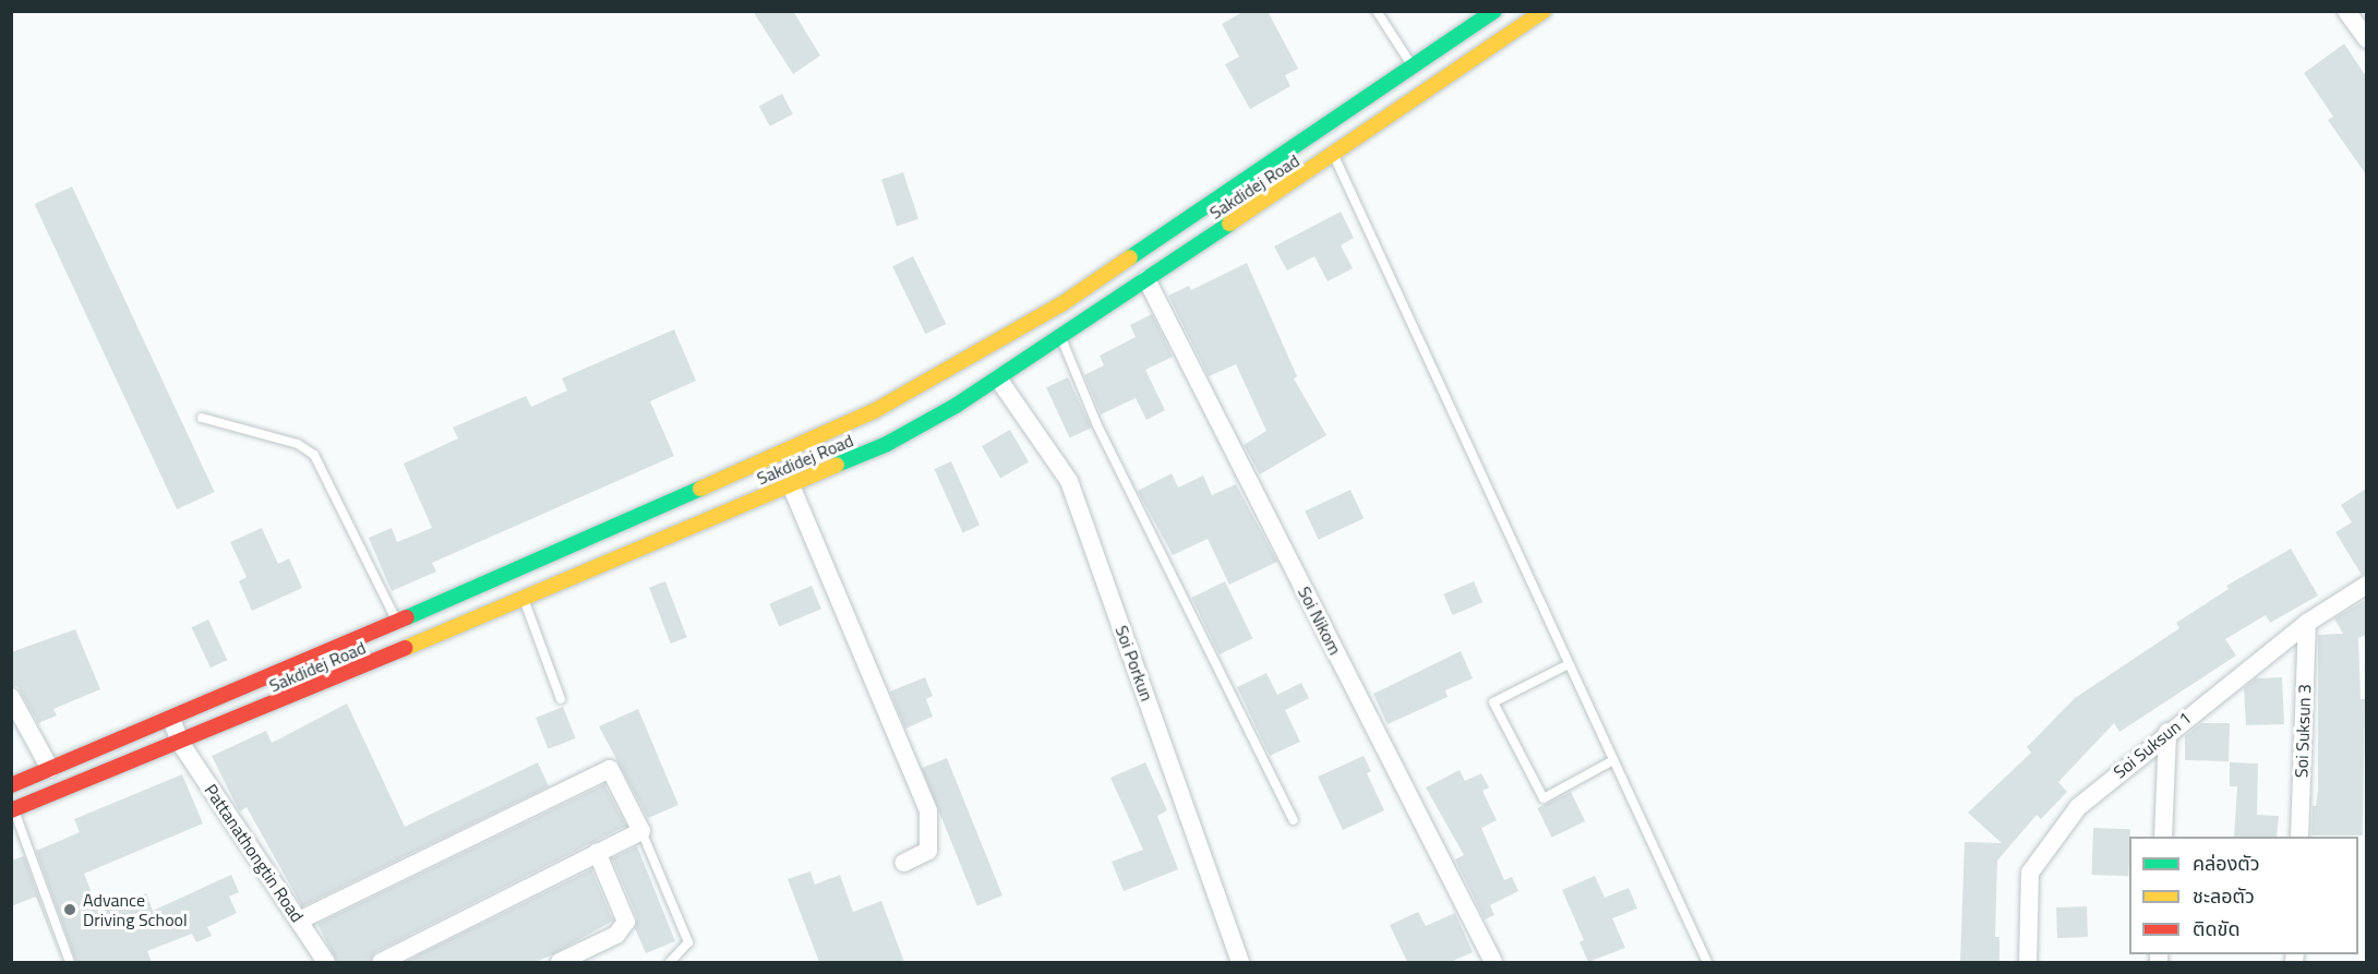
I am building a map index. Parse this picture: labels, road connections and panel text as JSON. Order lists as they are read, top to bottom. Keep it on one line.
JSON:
{"streets":{"main road":["Sakdidej Road"],"street":["Soi Nikom","Soi Porkun","Soi Suksun 3","Soi Suksun 1","Pattanathongtin Road"]},"crossings":[["Sakdidej Road","Soi Nikom"],["Sakdidej Road","Soi Porkun"],["Sakdidej Road","Pattanathongtin Road"],["Soi Suksun 3","Soi Suksun 1"]],"places":["Advance Driving School"],"legend":["คล่องตัว","ชะลอตัว","ติดขัด"]}
